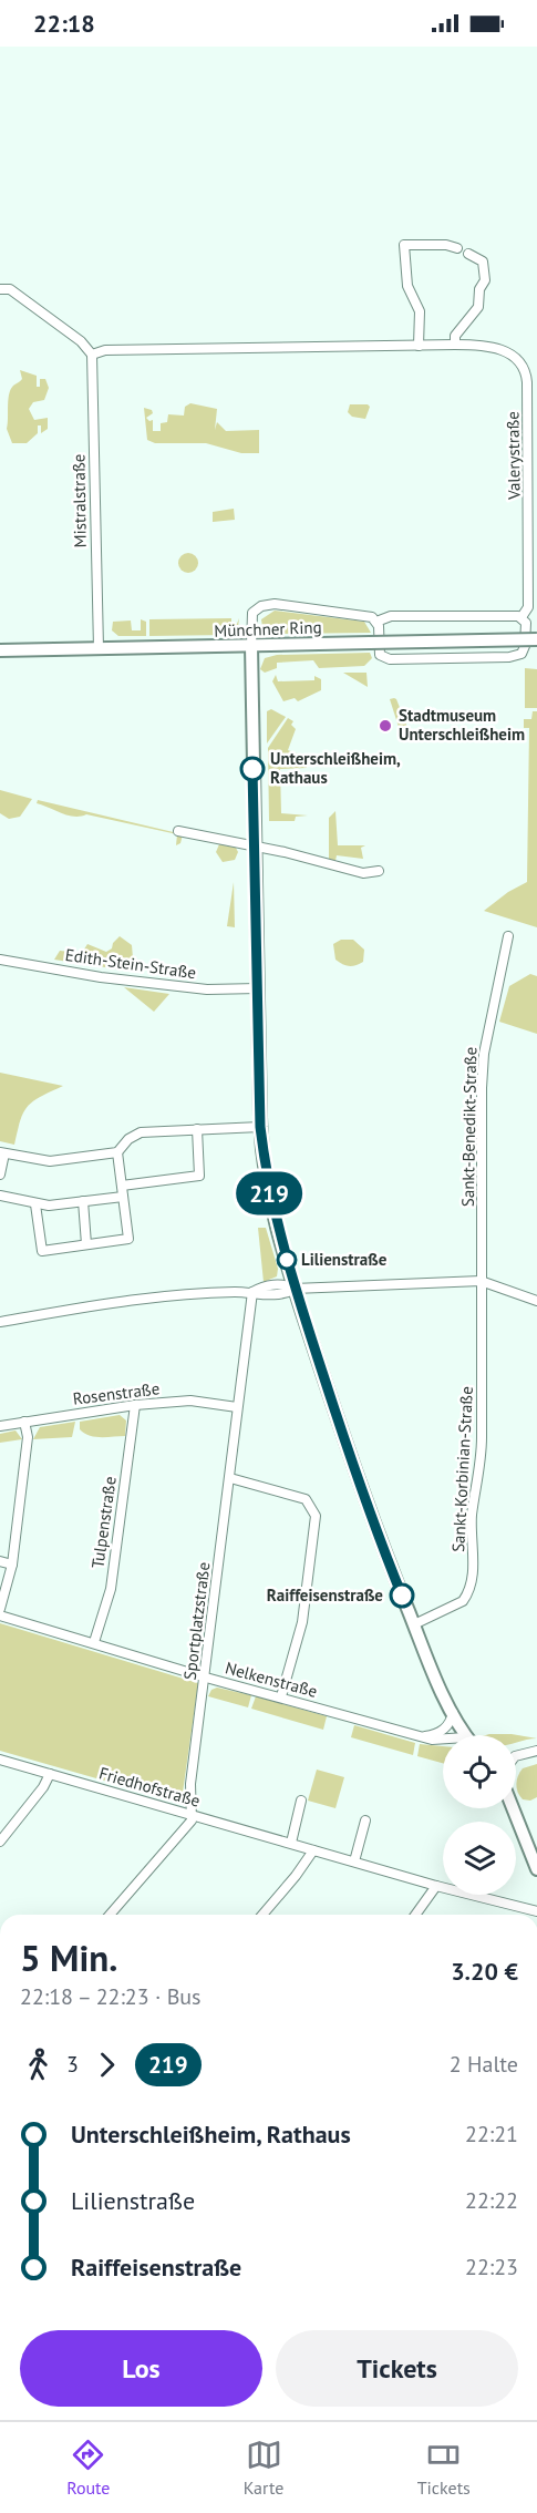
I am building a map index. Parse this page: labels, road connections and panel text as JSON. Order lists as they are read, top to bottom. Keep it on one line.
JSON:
{"streets":{"street":["Valerystraße","Mistralstraße","Münchner Ring","Edith-Stein-Straße","Sankt-Benedikt-Straße","Rosenstraße","Sankt-Korbinian-Straße","Tulpenstraße","Sportplatzstraße","Nelkenstraße","Friedhofstraße"]},"crossings":[["Valerystraße","Mistralstraße"],["Mistralstraße","Münchner Ring"],["Sankt-Benedikt-Straße","Sankt-Korbinian-Straße"],["Rosenstraße","Tulpenstraße"],["Rosenstraße","Sportplatzstraße"],["Tulpenstraße","Nelkenstraße"],["Sportplatzstraße","Nelkenstraße"],["Sportplatzstraße","Friedhofstraße"]],"places":["Stadtmuseum Unterschleißheim","Unterschleißheim, Rathaus","Lilienstraße","Raiffeisenstraße"],"lines":["bus line 219"],"page":{"status":"22:18","on_map":"219","heading":["5 Min.","22:18 – 22:23 · Bus","3.20 €"],"legs":["3","219","2 Halte"],"list":[{"name":"Unterschleißheim, Rathaus","value":"22:21"},{"name":"Lilienstraße","value":"22:22"},{"name":"Raiffeisenstraße","value":"22:23"}],"buttons":["Los","Tickets"],"tabs":["Route","Karte","Tickets"]}}
